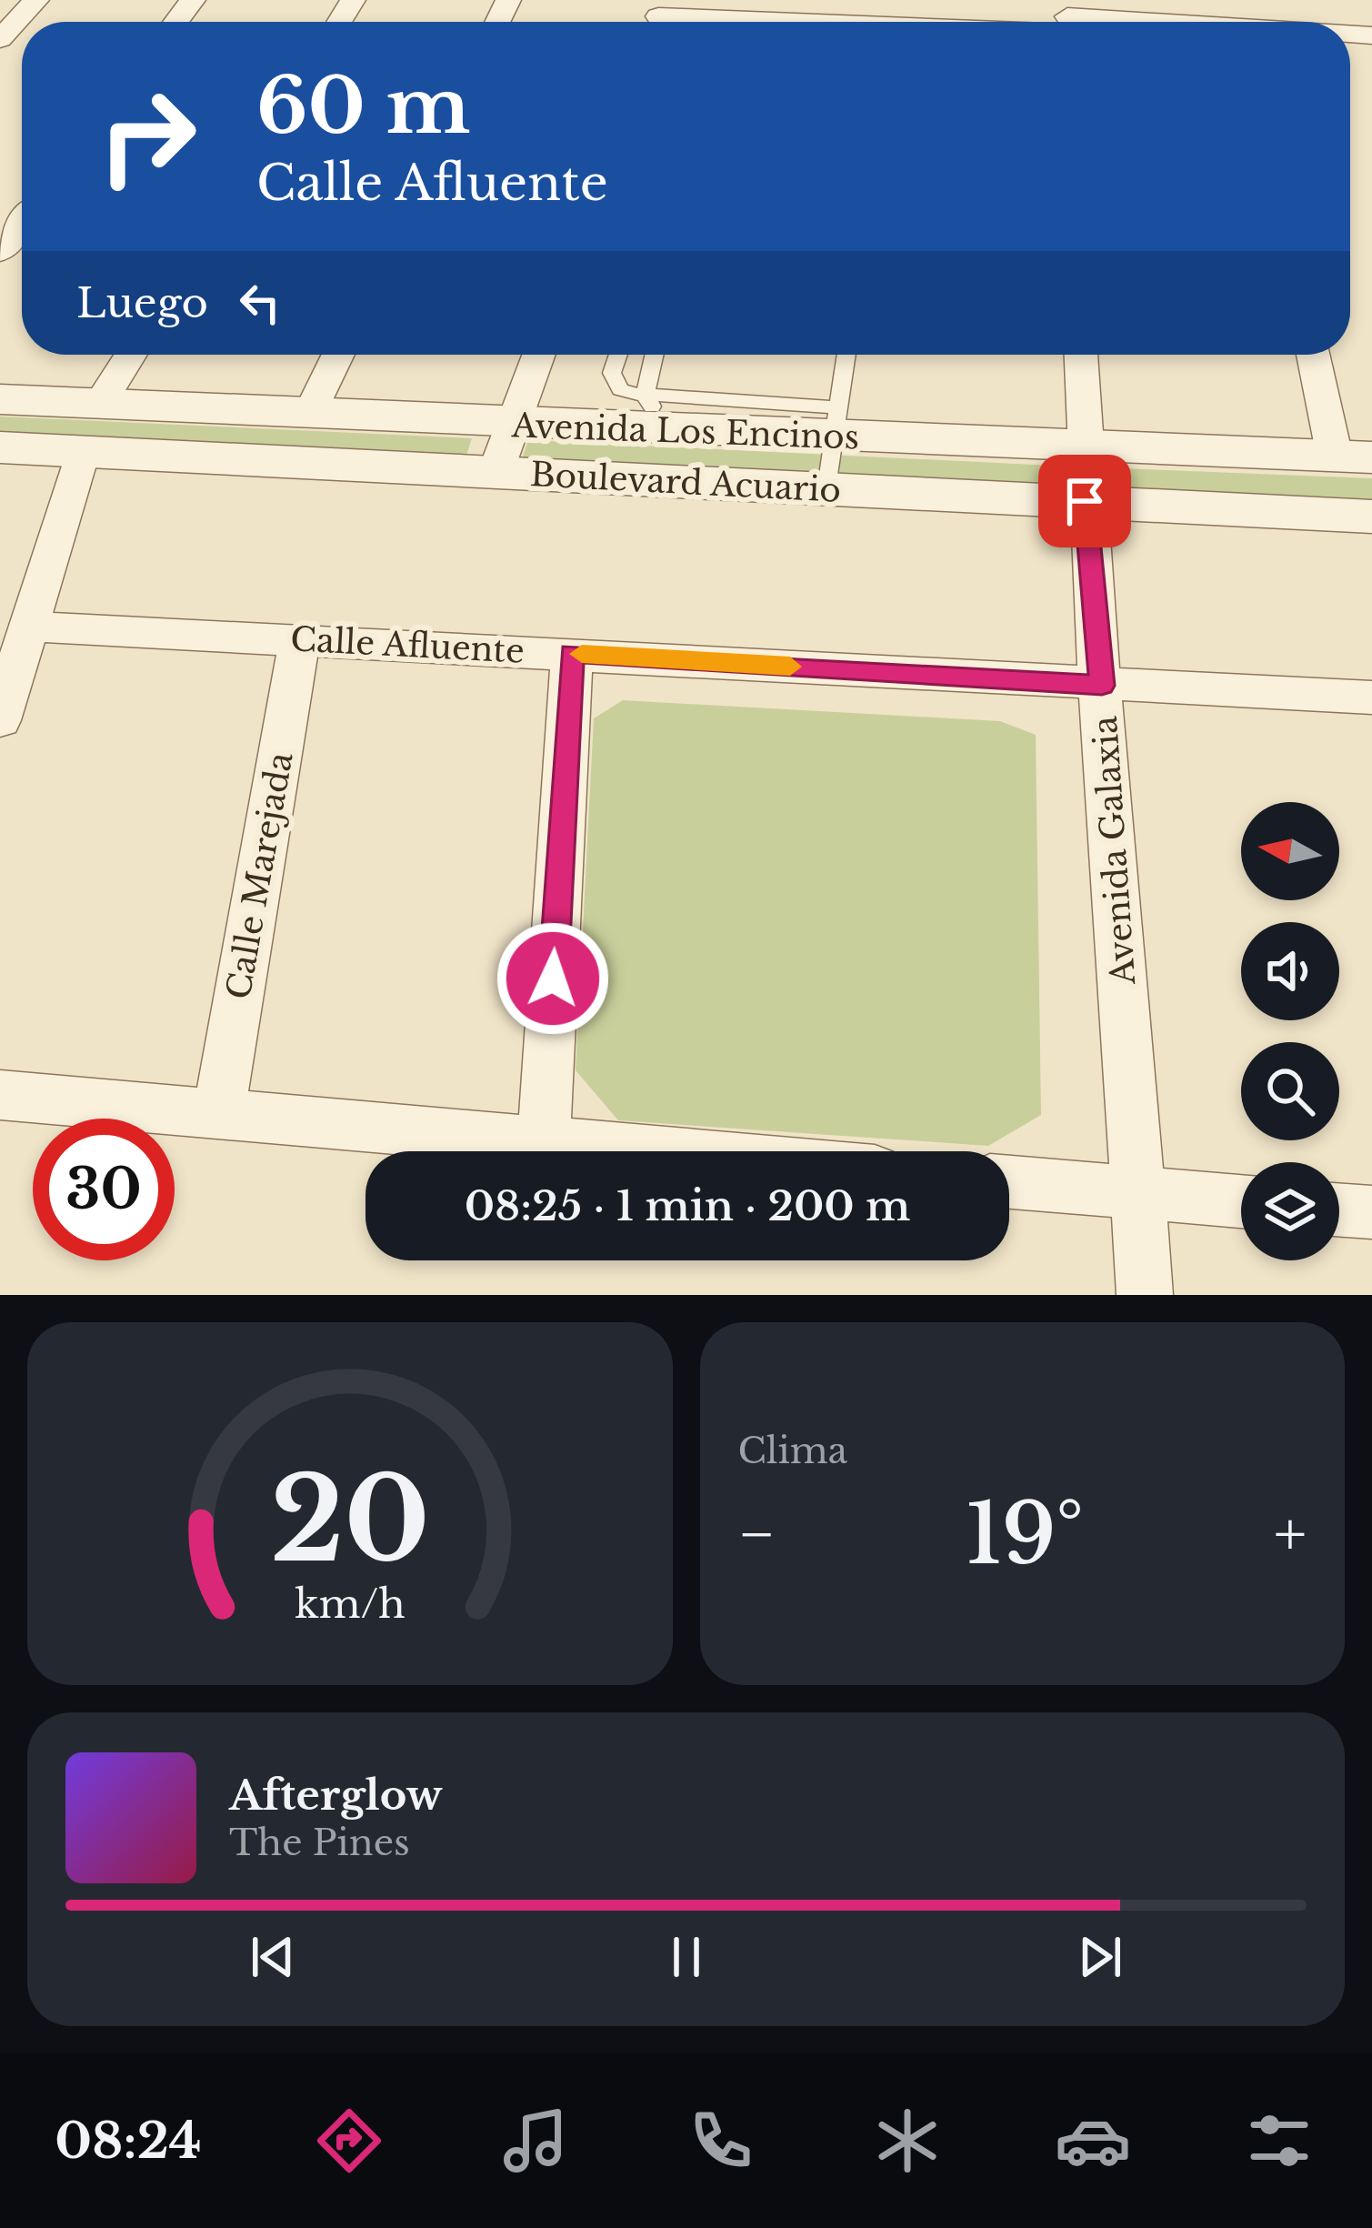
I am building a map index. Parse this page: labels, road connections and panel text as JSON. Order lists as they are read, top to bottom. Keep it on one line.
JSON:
{"streets":{"street":["Avenida Los Encinos","Boulevard Acuario","Calle Afluente","Avenida Galaxia","Calle Marejada"]},"crossings":[["Avenida Los Encinos","Avenida Galaxia"],["Boulevard Acuario","Avenida Galaxia"],["Calle Afluente","Avenida Galaxia"],["Calle Afluente","Calle Marejada"]],"north":"left","page":{"turn":["60 m","Calle Afluente"],"then":"Luego","limit":"30","trip":"08:25 · 1 min · 200 m","tile":"Clima","heat":["−","19°","+"],"song":["Afterglow","The Pines"],"tabs":"08:24","gauge":["20","km/h"]}}
